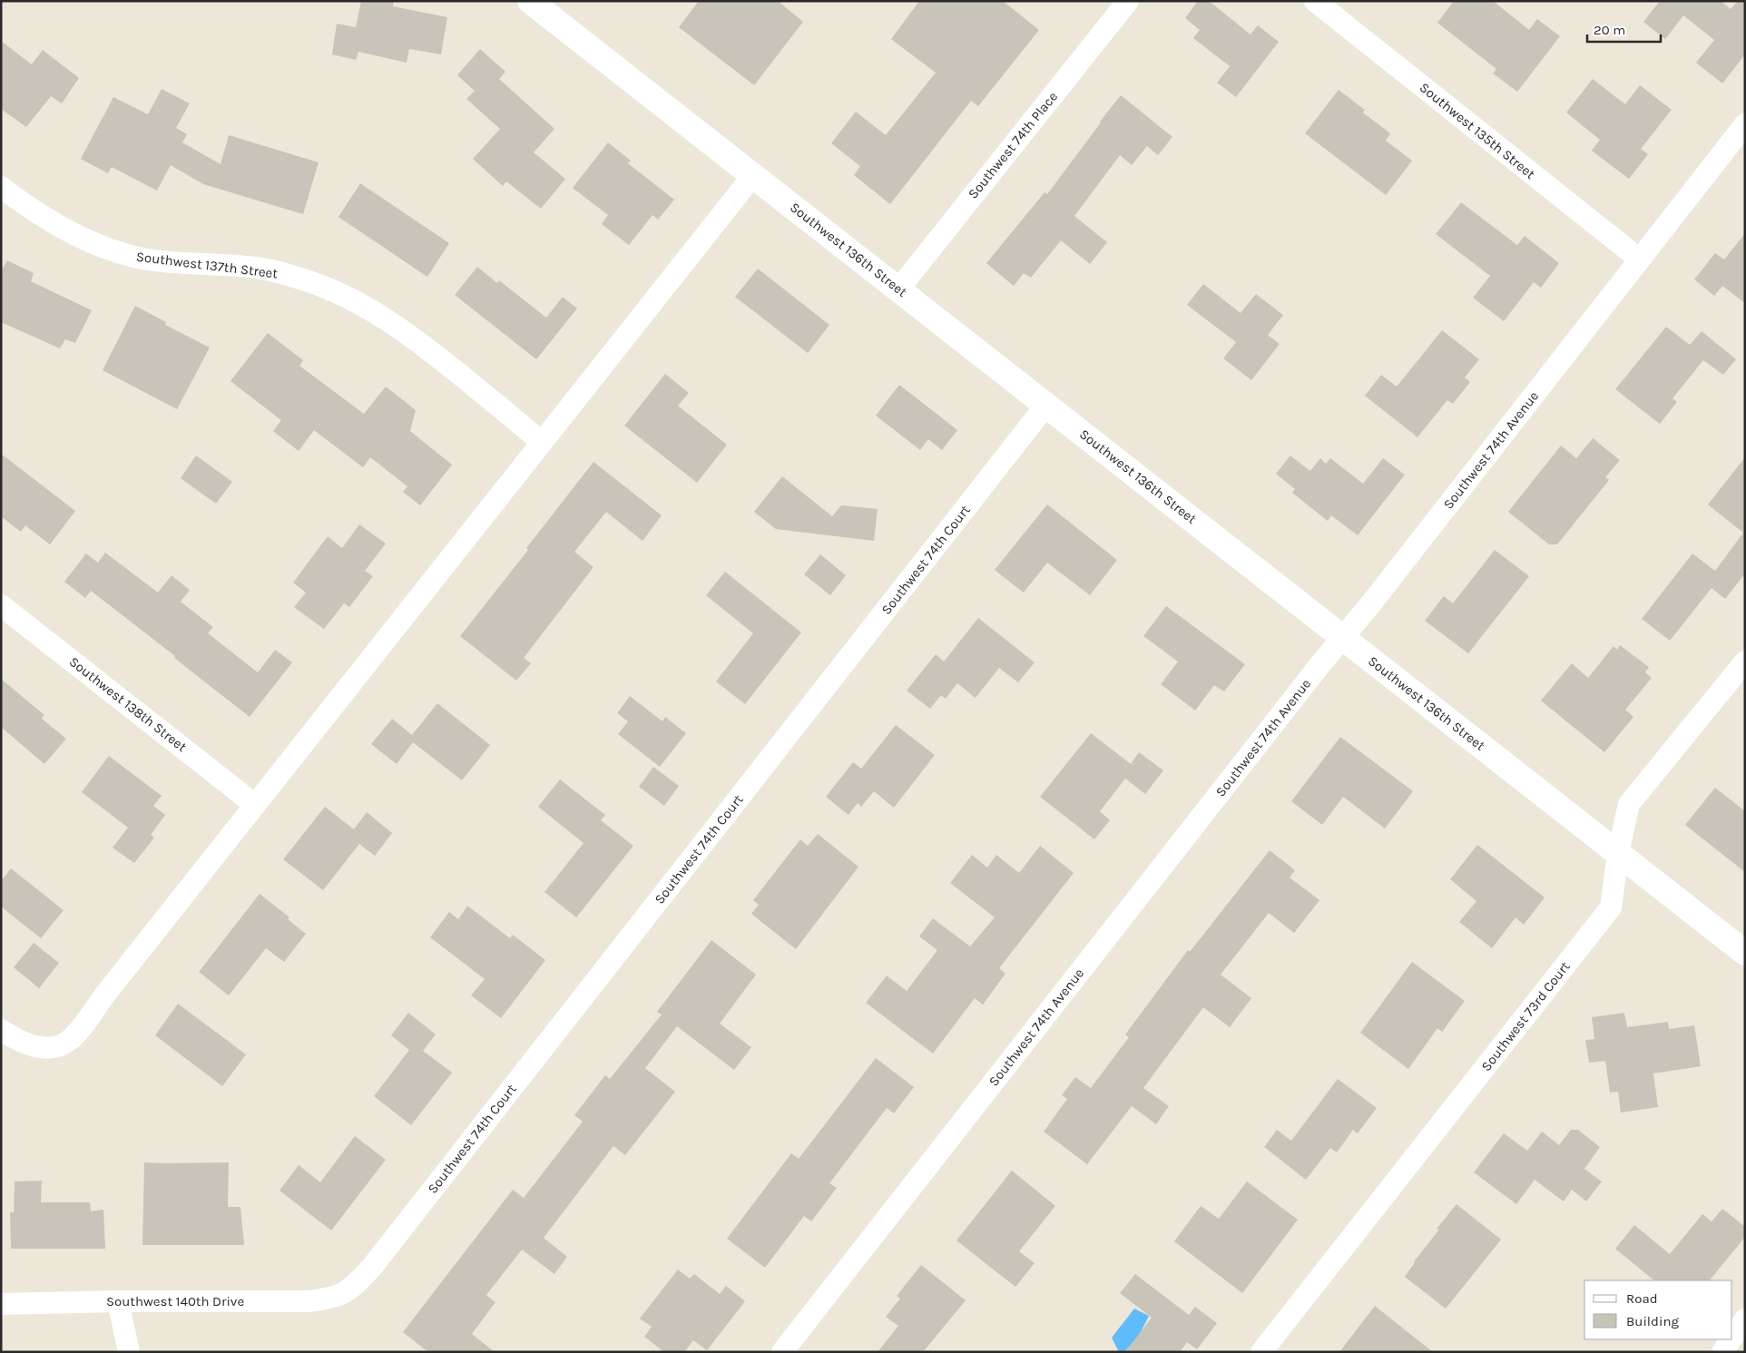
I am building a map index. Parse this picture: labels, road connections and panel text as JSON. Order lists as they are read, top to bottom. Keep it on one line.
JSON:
{"streets":{"street":["Southwest 135th Street","Southwest 74th Place","Southwest 136th Street","Southwest 137th Street","Southwest 74th Avenue","Southwest 74th Court","Southwest 138th Street","Southwest 73rd Court","Southwest 140th Drive"]},"crossings":[["Southwest 135th Street","Southwest 74th Avenue"],["Southwest 74th Place","Southwest 136th Street"],["Southwest 136th Street","Southwest 74th Avenue"],["Southwest 136th Street","Southwest 74th Court"],["Southwest 136th Street","Southwest 73rd Court"],["Southwest 74th Court","Southwest 140th Drive"]],"legend":["Road","Building"],"scale_bar":"20 m"}
